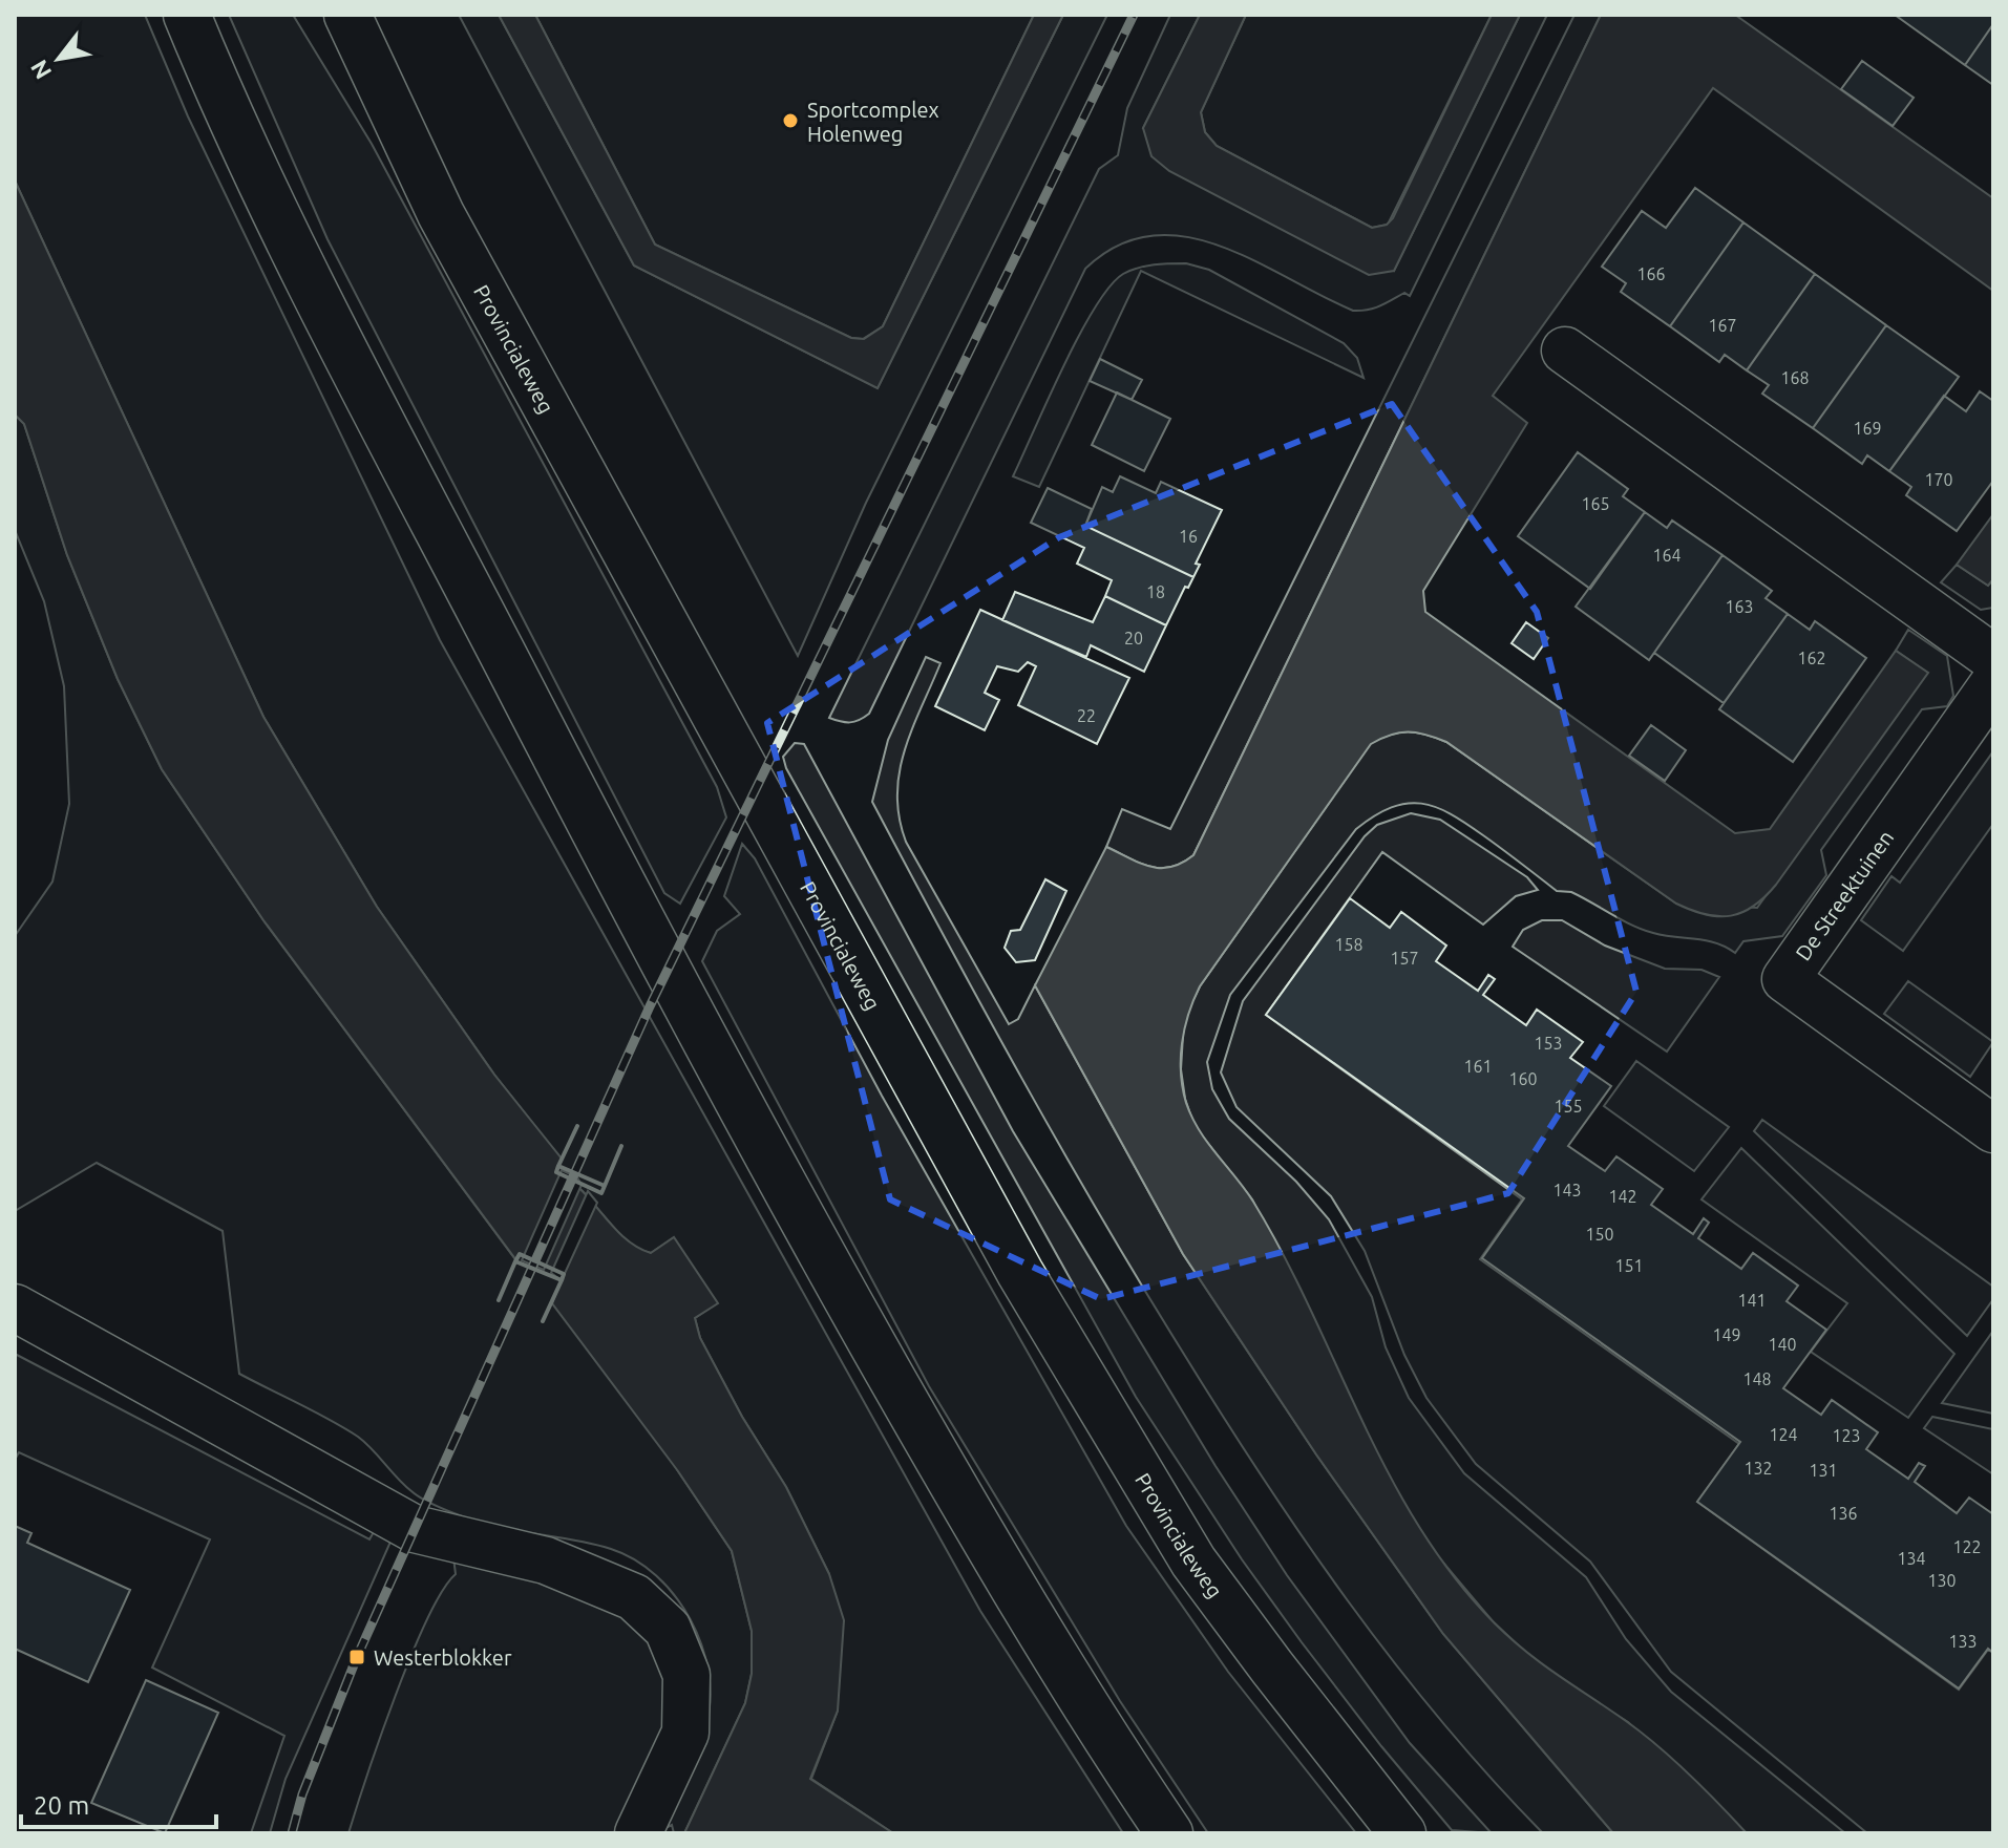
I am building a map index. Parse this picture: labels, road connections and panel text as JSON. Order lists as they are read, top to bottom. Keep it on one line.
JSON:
{"streets":{"main road":["Provincialeweg","De Streektuinen"]},"places":{"other":["Sportcomplex Holenweg"],"transit":["Westerblokker"]},"house_numbers":["166","167","168","169","170","165","16","164","18","163","20","162","22","158","157","153","161","160","155","143","142","150","151","141","149","140","148","124","123","132","131","136","122","134","130","133"],"scale_bar":"20 m","north":"bottom left"}
